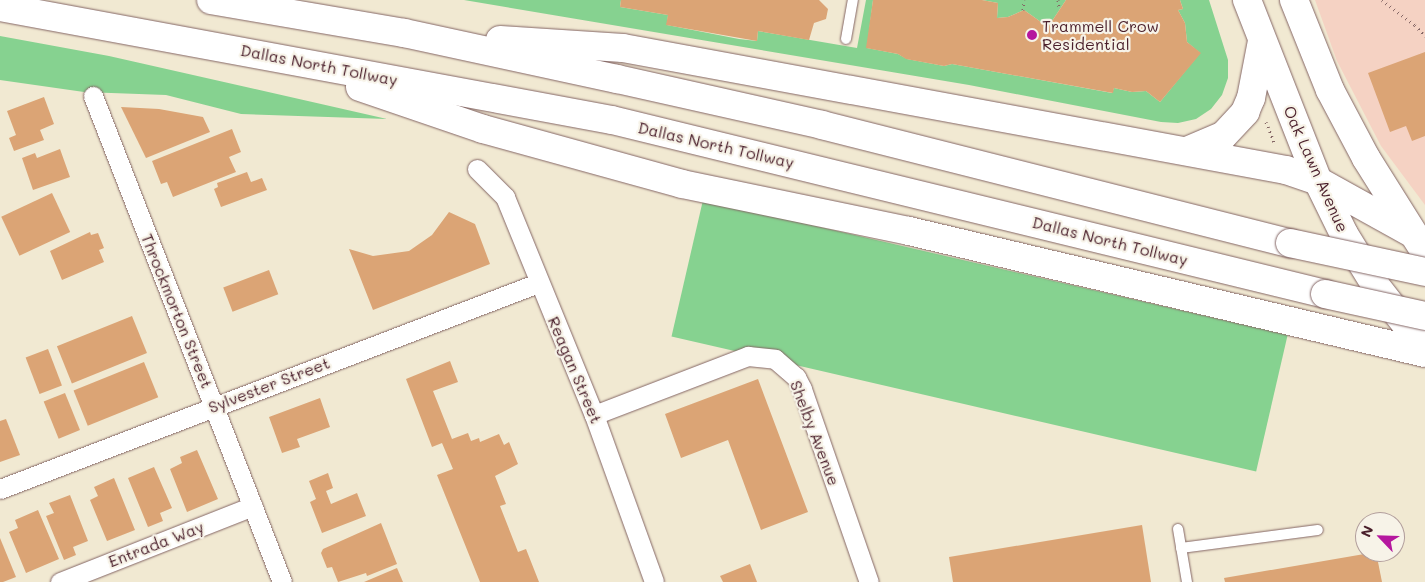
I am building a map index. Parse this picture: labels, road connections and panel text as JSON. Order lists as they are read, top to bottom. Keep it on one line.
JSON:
{"streets":{"main road":["Dallas North Tollway","Oak Lawn Avenue"],"street":["Throckmorton Street","Reagan Street","Sylvester Street","Shelby Avenue","Entrada Way"]},"crossings":[["Throckmorton Street","Sylvester Street"],["Throckmorton Street","Entrada Way"],["Reagan Street","Sylvester Street"],["Reagan Street","Shelby Avenue"]],"places":["Trammell Crow Residential"],"north":"top left"}
